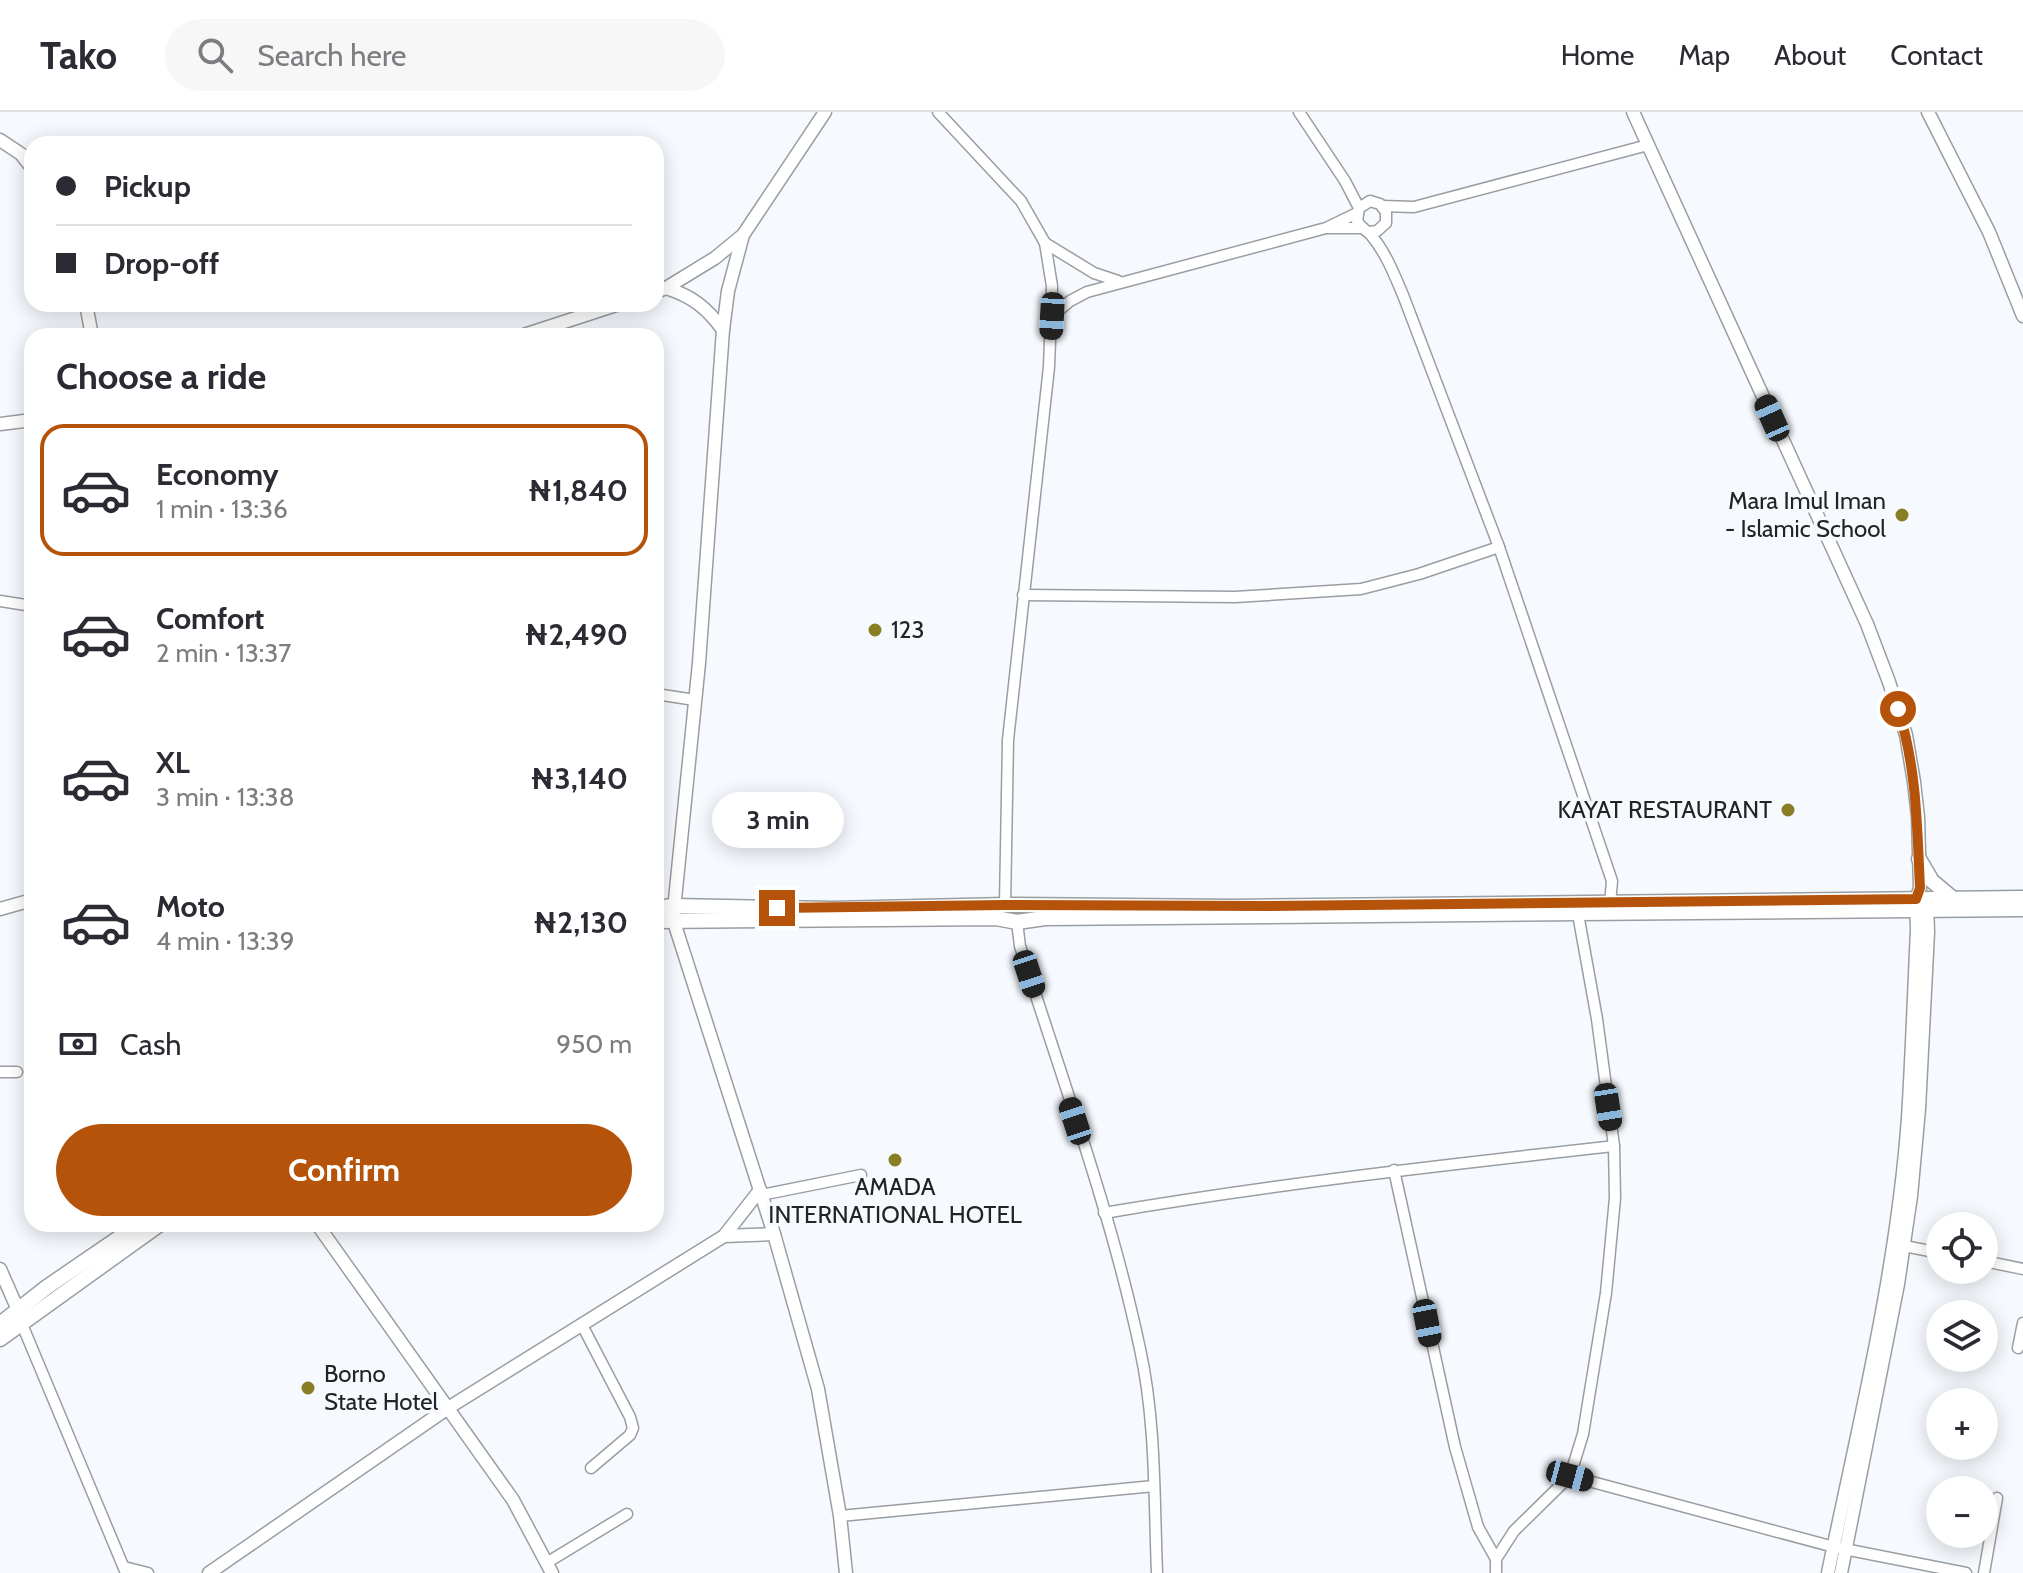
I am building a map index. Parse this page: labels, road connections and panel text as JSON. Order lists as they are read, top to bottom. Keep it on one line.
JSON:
{"places":["Mara Imul Iman - Islamic School","123","KAYAT RESTAURANT","AMADA INTERNATIONAL HOTEL","Borno State Hotel"],"page":{"header":"Tako","search":"Search here","nav":["Home","Map","About","Contact"],"banner":["Pickup","Drop-off"],"heading":"Choose a ride","list":[{"name":"Economy","note":"1 min · 13:36","value":"₦1,840"},{"name":"Comfort","note":"2 min · 13:37","value":"₦2,490"},{"name":"XL","note":"3 min · 13:38","value":"₦3,140"},{"name":"Moto","note":"4 min · 13:39","value":"₦2,130"}],"bubble":"3 min","pay":["Cash","950 m"],"buttons":"Confirm","map_buttons":["+","−"]}}
